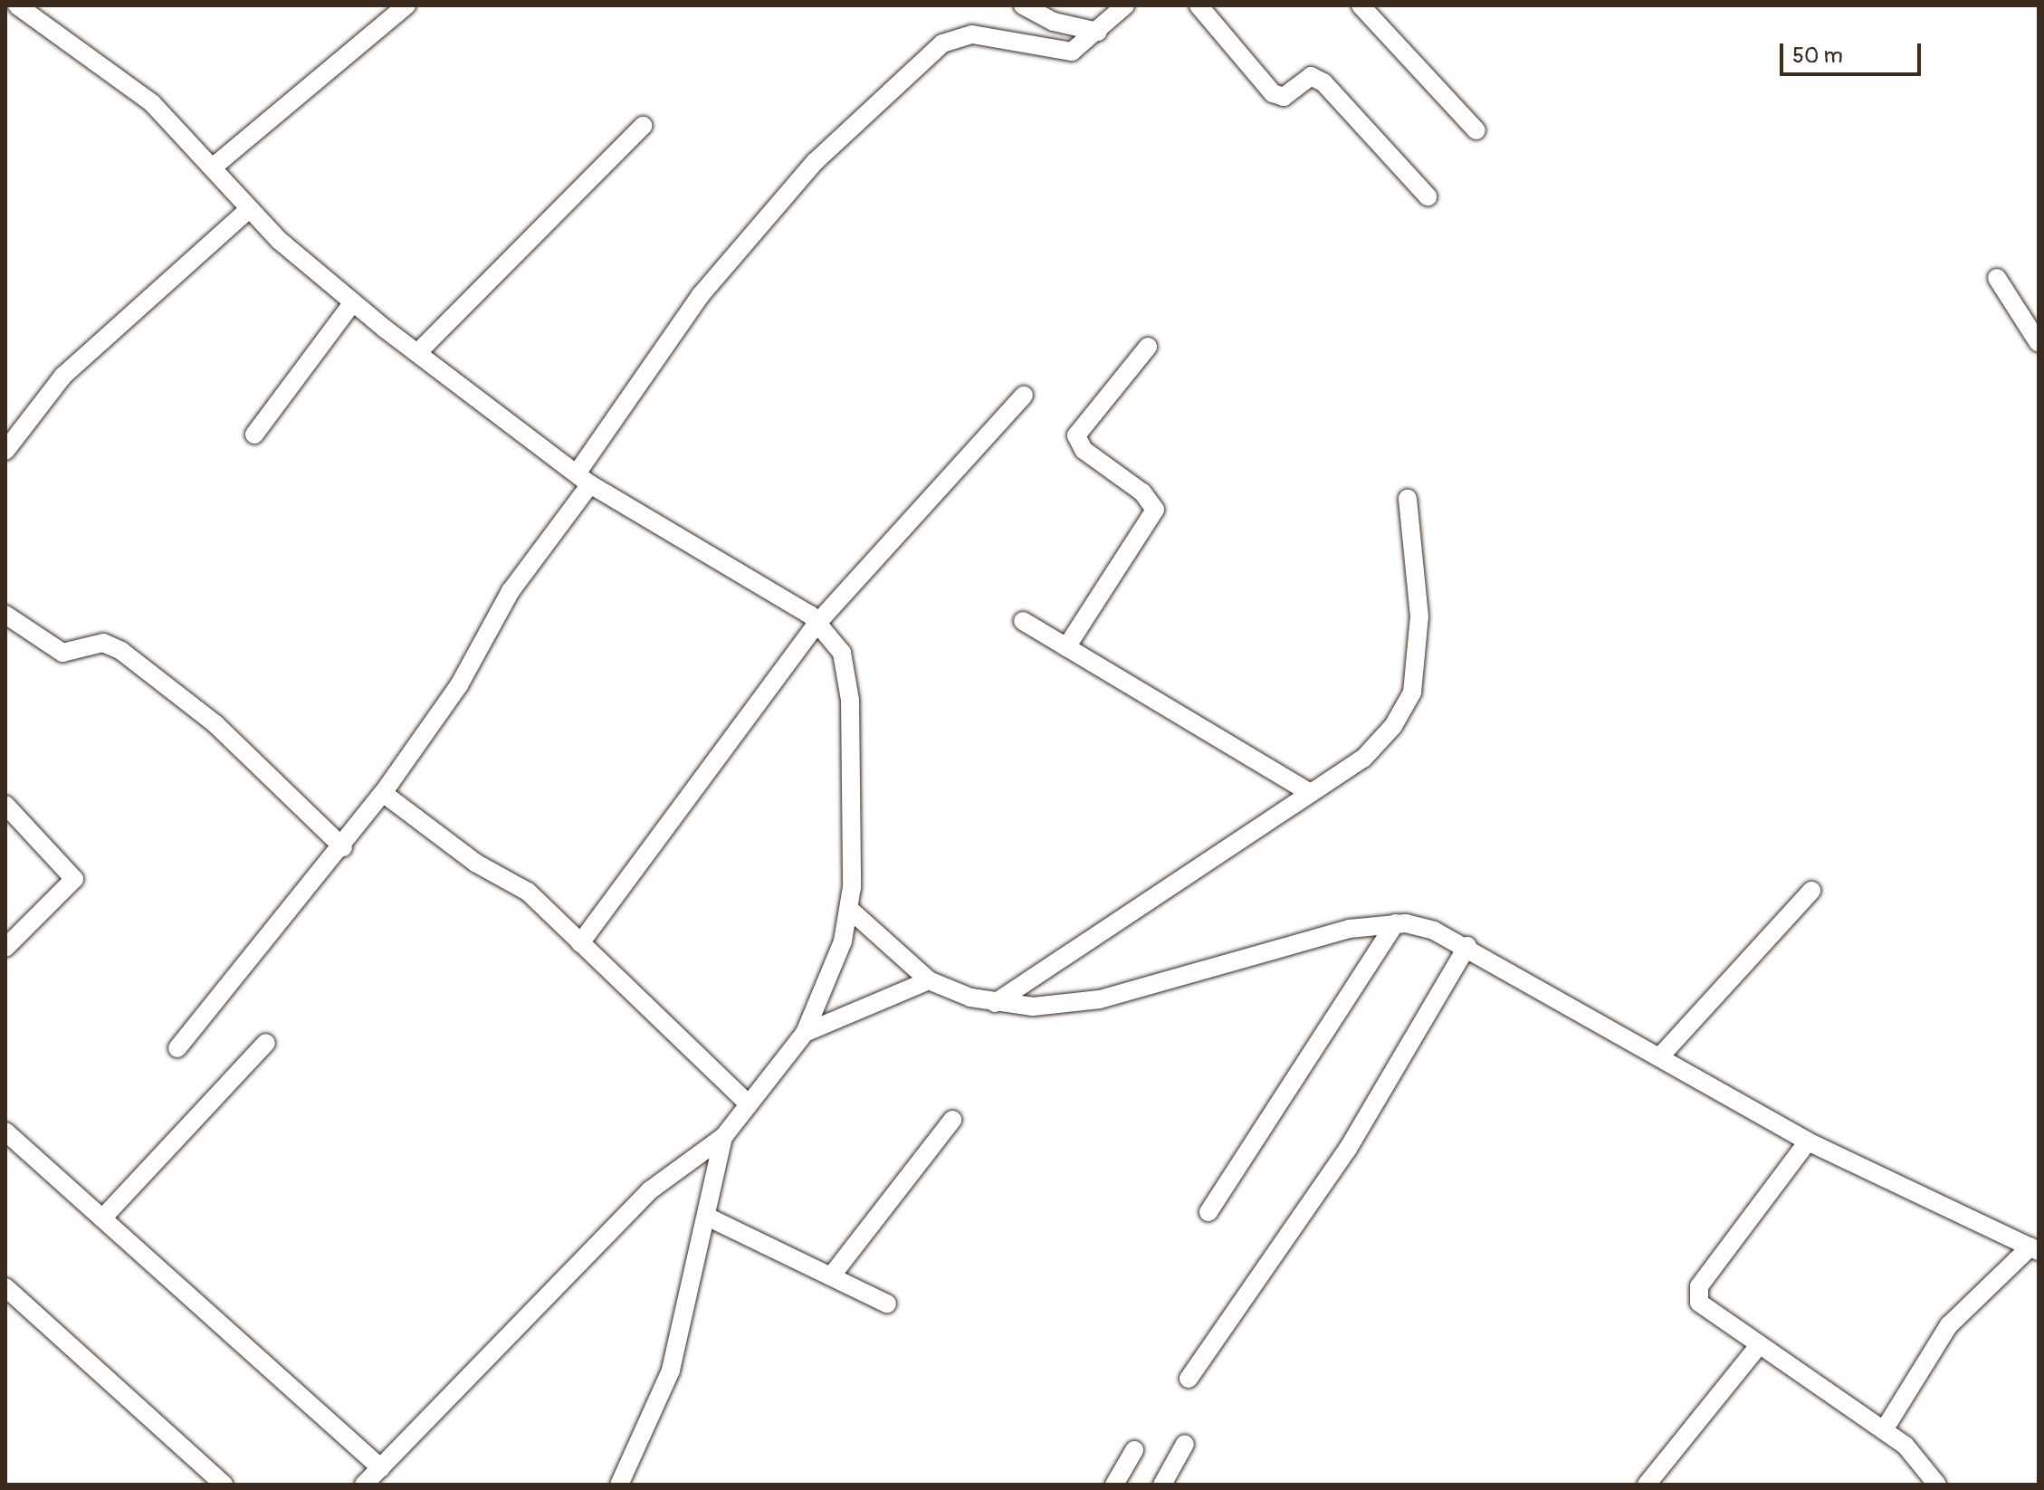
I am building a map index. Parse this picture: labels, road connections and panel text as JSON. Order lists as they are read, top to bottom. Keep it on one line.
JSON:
{"scale_bar":"50 m"}
